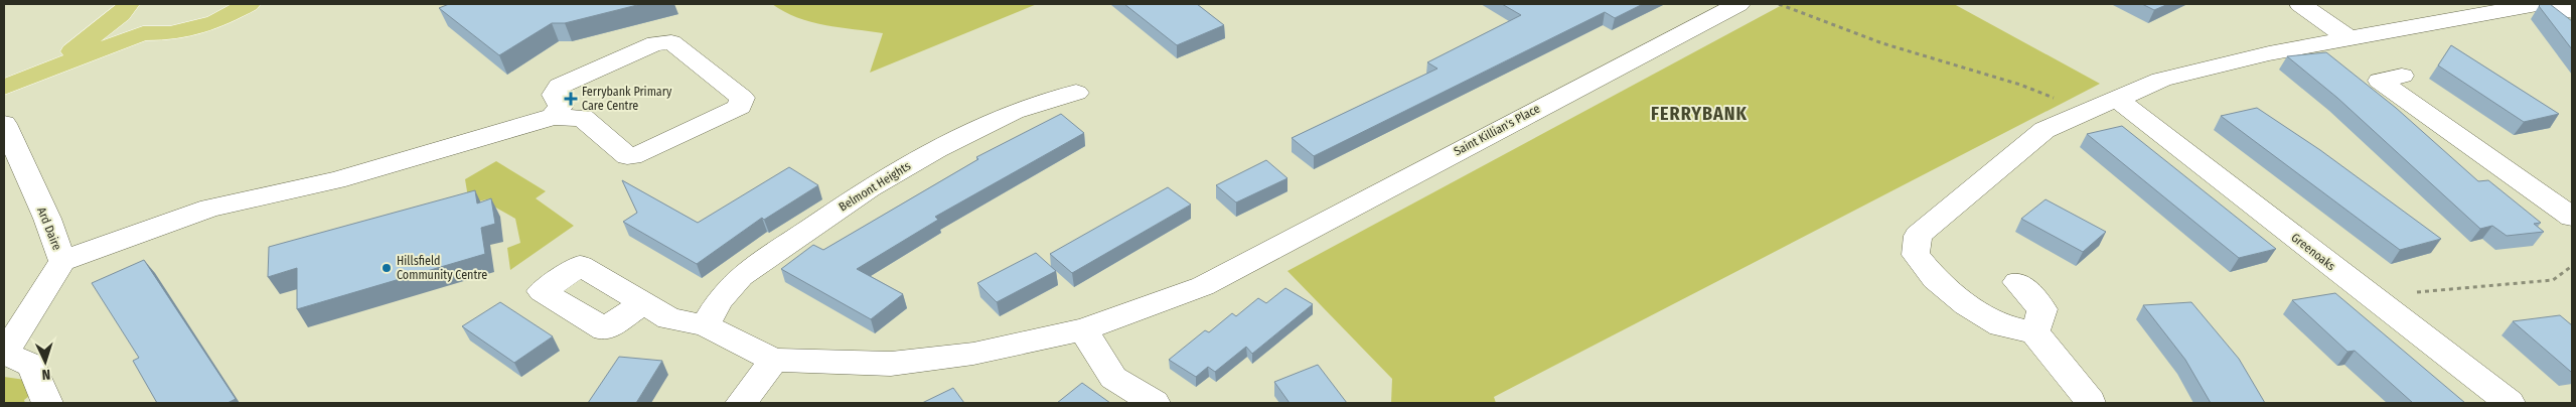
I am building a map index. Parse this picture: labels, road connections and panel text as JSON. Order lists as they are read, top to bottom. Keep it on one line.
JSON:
{"streets":{"street":["Saint Killian's Place","Belmont Heights","Ard Daire","Greenoaks"]},"districts":["FERRYBANK"],"places":{"health":["Ferrybank Primary Care Centre"],"other":["Hillsfield Community Centre"]},"north":"bottom"}
